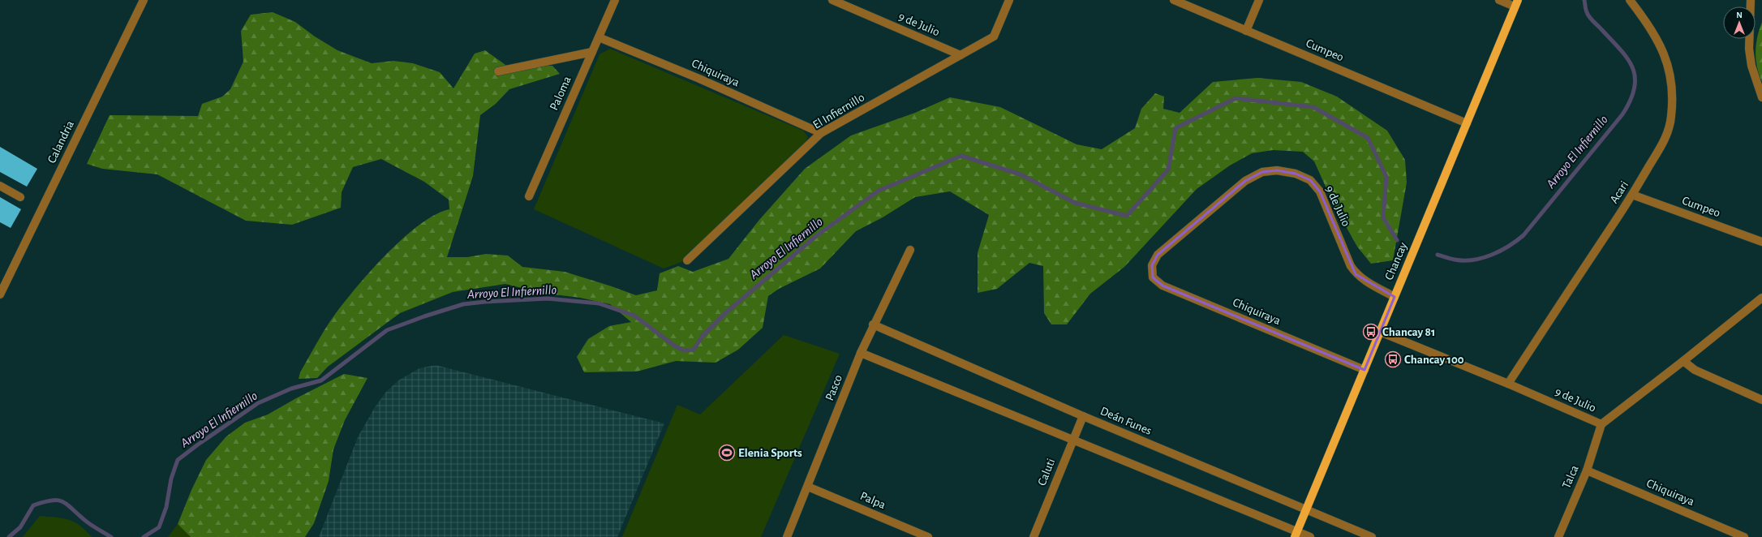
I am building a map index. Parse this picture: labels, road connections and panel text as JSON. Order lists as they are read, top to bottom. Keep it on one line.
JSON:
{"streets":{"main road":["Chancay"],"street":["9 de Julio","Cumpeo","Chiquiraya","Paloma","El Infiernillo","Calandria","Acari","Pasco","Deán Funes","Caluti","Talca","Palpa"]},"crossings":[["9 de Julio","Chiquiraya"],["9 de Julio","El Infiernillo"],["9 de Julio","Acari"],["9 de Julio","Chancay"],["9 de Julio","Talca"],["Cumpeo","Acari"],["Cumpeo","Chancay"],["Chiquiraya","Paloma"],["Chiquiraya","El Infiernillo"],["Chiquiraya","Chancay"],["Chiquiraya","Talca"],["Chancay","Deán Funes"],["Pasco","Deán Funes"],["Pasco","Palpa"],["Deán Funes","Caluti"]],"water":["Arroyo El Infiernillo"],"places":{"bus stop":["Chancay 81","Chancay 100"],"sports":["Elenia Sports"]},"north":"top"}
